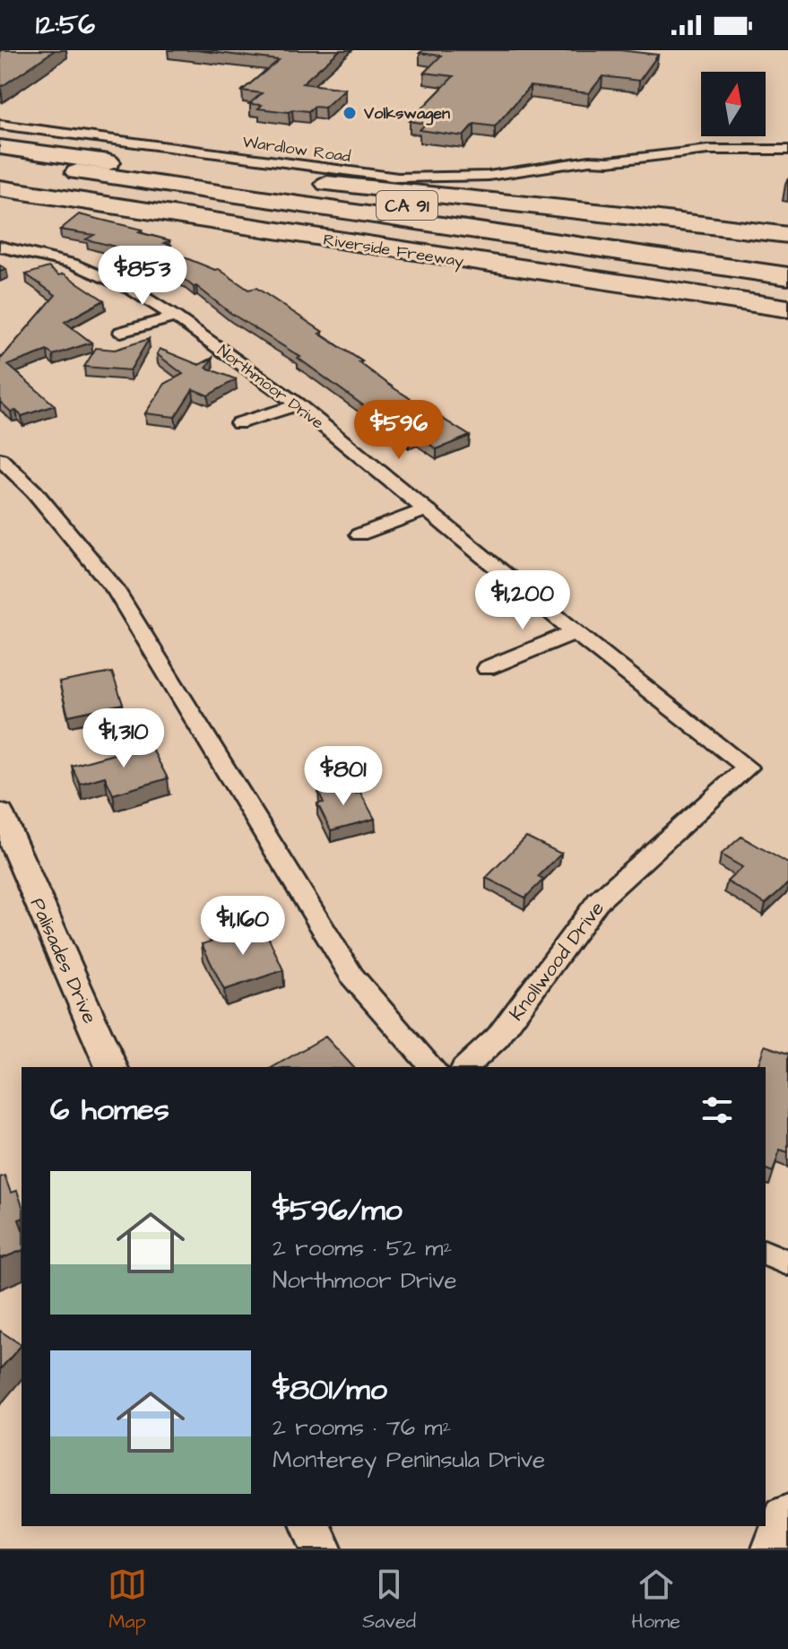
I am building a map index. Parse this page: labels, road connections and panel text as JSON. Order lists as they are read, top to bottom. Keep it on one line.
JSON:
{"streets":{"highway":["CA 91","Riverside Freeway"],"street":["Wardlow Road","Northmoor Drive","Palisades Drive","Knollwood Drive"]},"crossings":[["Northmoor Drive","Knollwood Drive"]],"places":["Volkswagen"],"north":"top","page":{"status":"12:56","price":["$853","$596","$1,200","$1,310","$801","$1,160"],"heading":"6 homes","list":[{"name":"$596/mo","note":"2 rooms · 52 m² · Northmoor Drive"},{"name":"$801/mo","note":"2 rooms · 76 m² · Monterey Peninsula Drive"}],"tabs":["Map","Saved","Home"]}}
